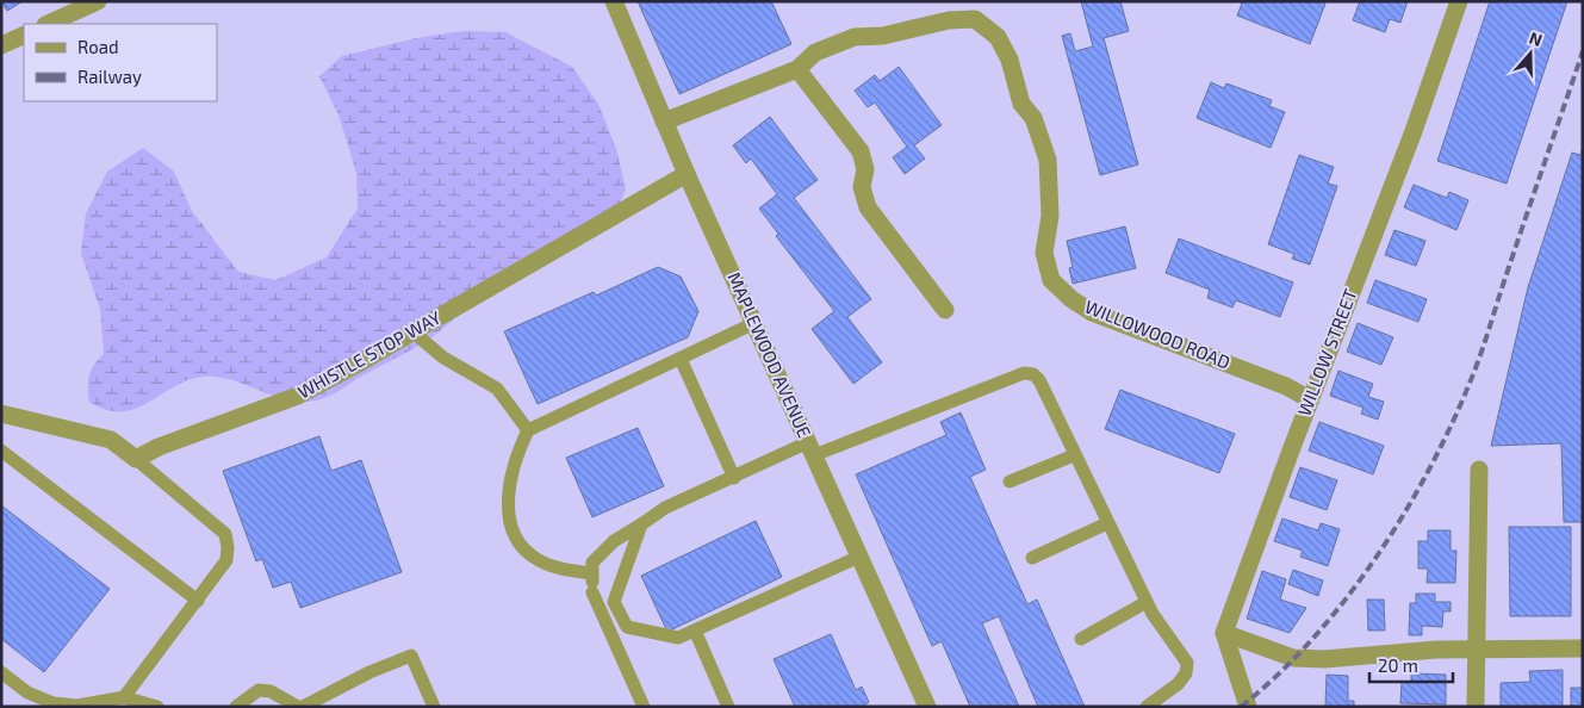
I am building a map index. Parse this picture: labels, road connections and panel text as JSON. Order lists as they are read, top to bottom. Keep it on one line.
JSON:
{"streets":{"street":["WILLOWOOD ROAD","WILLOW STREET","WHISTLE STOP WAY","MAPLEWOOD AVENUE"]},"crossings":[["WILLOWOOD ROAD","WILLOW STREET"],["WILLOWOOD ROAD","MAPLEWOOD AVENUE"],["WHISTLE STOP WAY","MAPLEWOOD AVENUE"]],"legend":["Road","Railway"],"scale_bar":"20 m","north":"top"}
